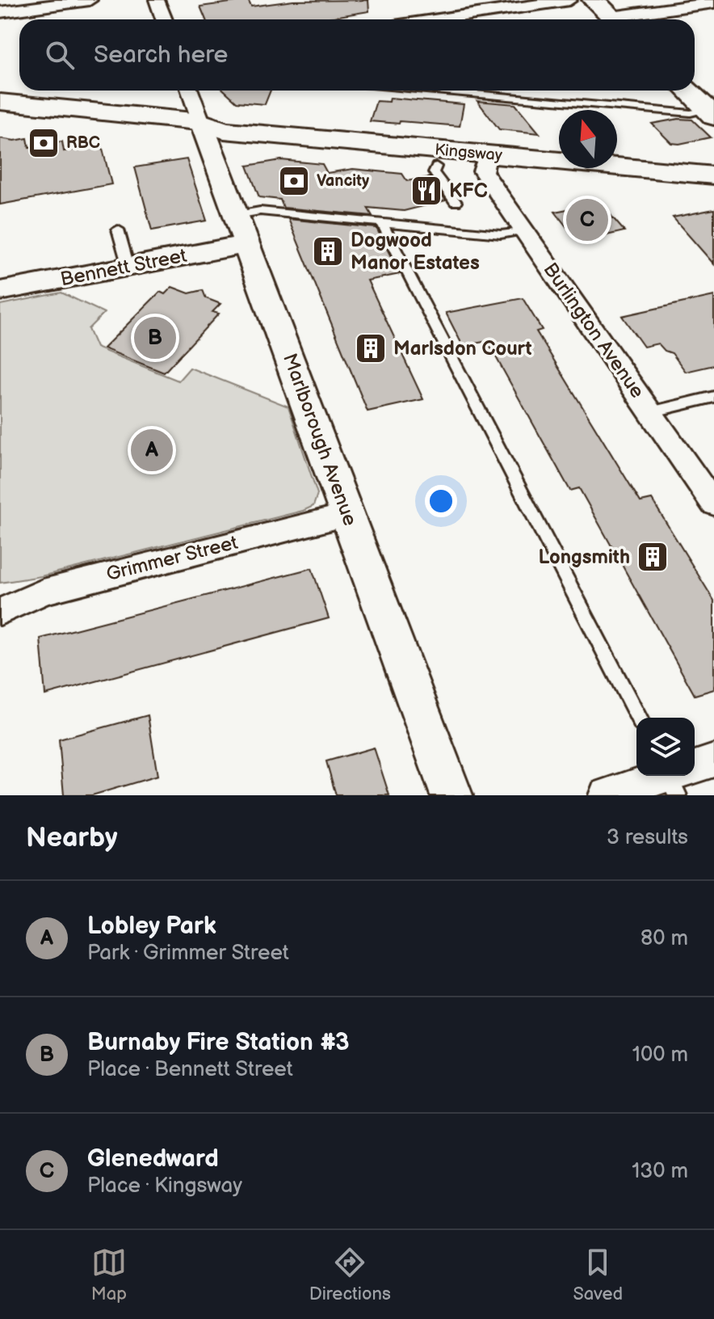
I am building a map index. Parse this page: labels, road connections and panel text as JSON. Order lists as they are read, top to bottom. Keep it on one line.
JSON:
{"streets":{"main road":["Kingsway"],"street":["Bennett Street","Burlington Avenue","Marlborough Avenue","Grimmer Street"]},"crossings":[["Kingsway","Burlington Avenue"],["Kingsway","Marlborough Avenue"],["Bennett Street","Marlborough Avenue"],["Marlborough Avenue","Grimmer Street"]],"places":{"bank":["RBC","Vancity"],"restaurant":["KFC"],"building":["Dogwood Manor Estates","Marlsdon Court","Longsmith"]},"north":"top","page":{"search":"Search here","pins":["C","B","A"],"heading":["Nearby","3 results"],"list":[{"mark":"A","name":"Lobley Park","note":"Park · Grimmer Street","value":"80 m"},{"mark":"B","name":"Burnaby Fire Station #3","note":"Place · Bennett Street","value":"100 m"},{"mark":"C","name":"Glenedward","note":"Place · Kingsway","value":"130 m"}],"nav":["Map","Directions","Saved"]}}
